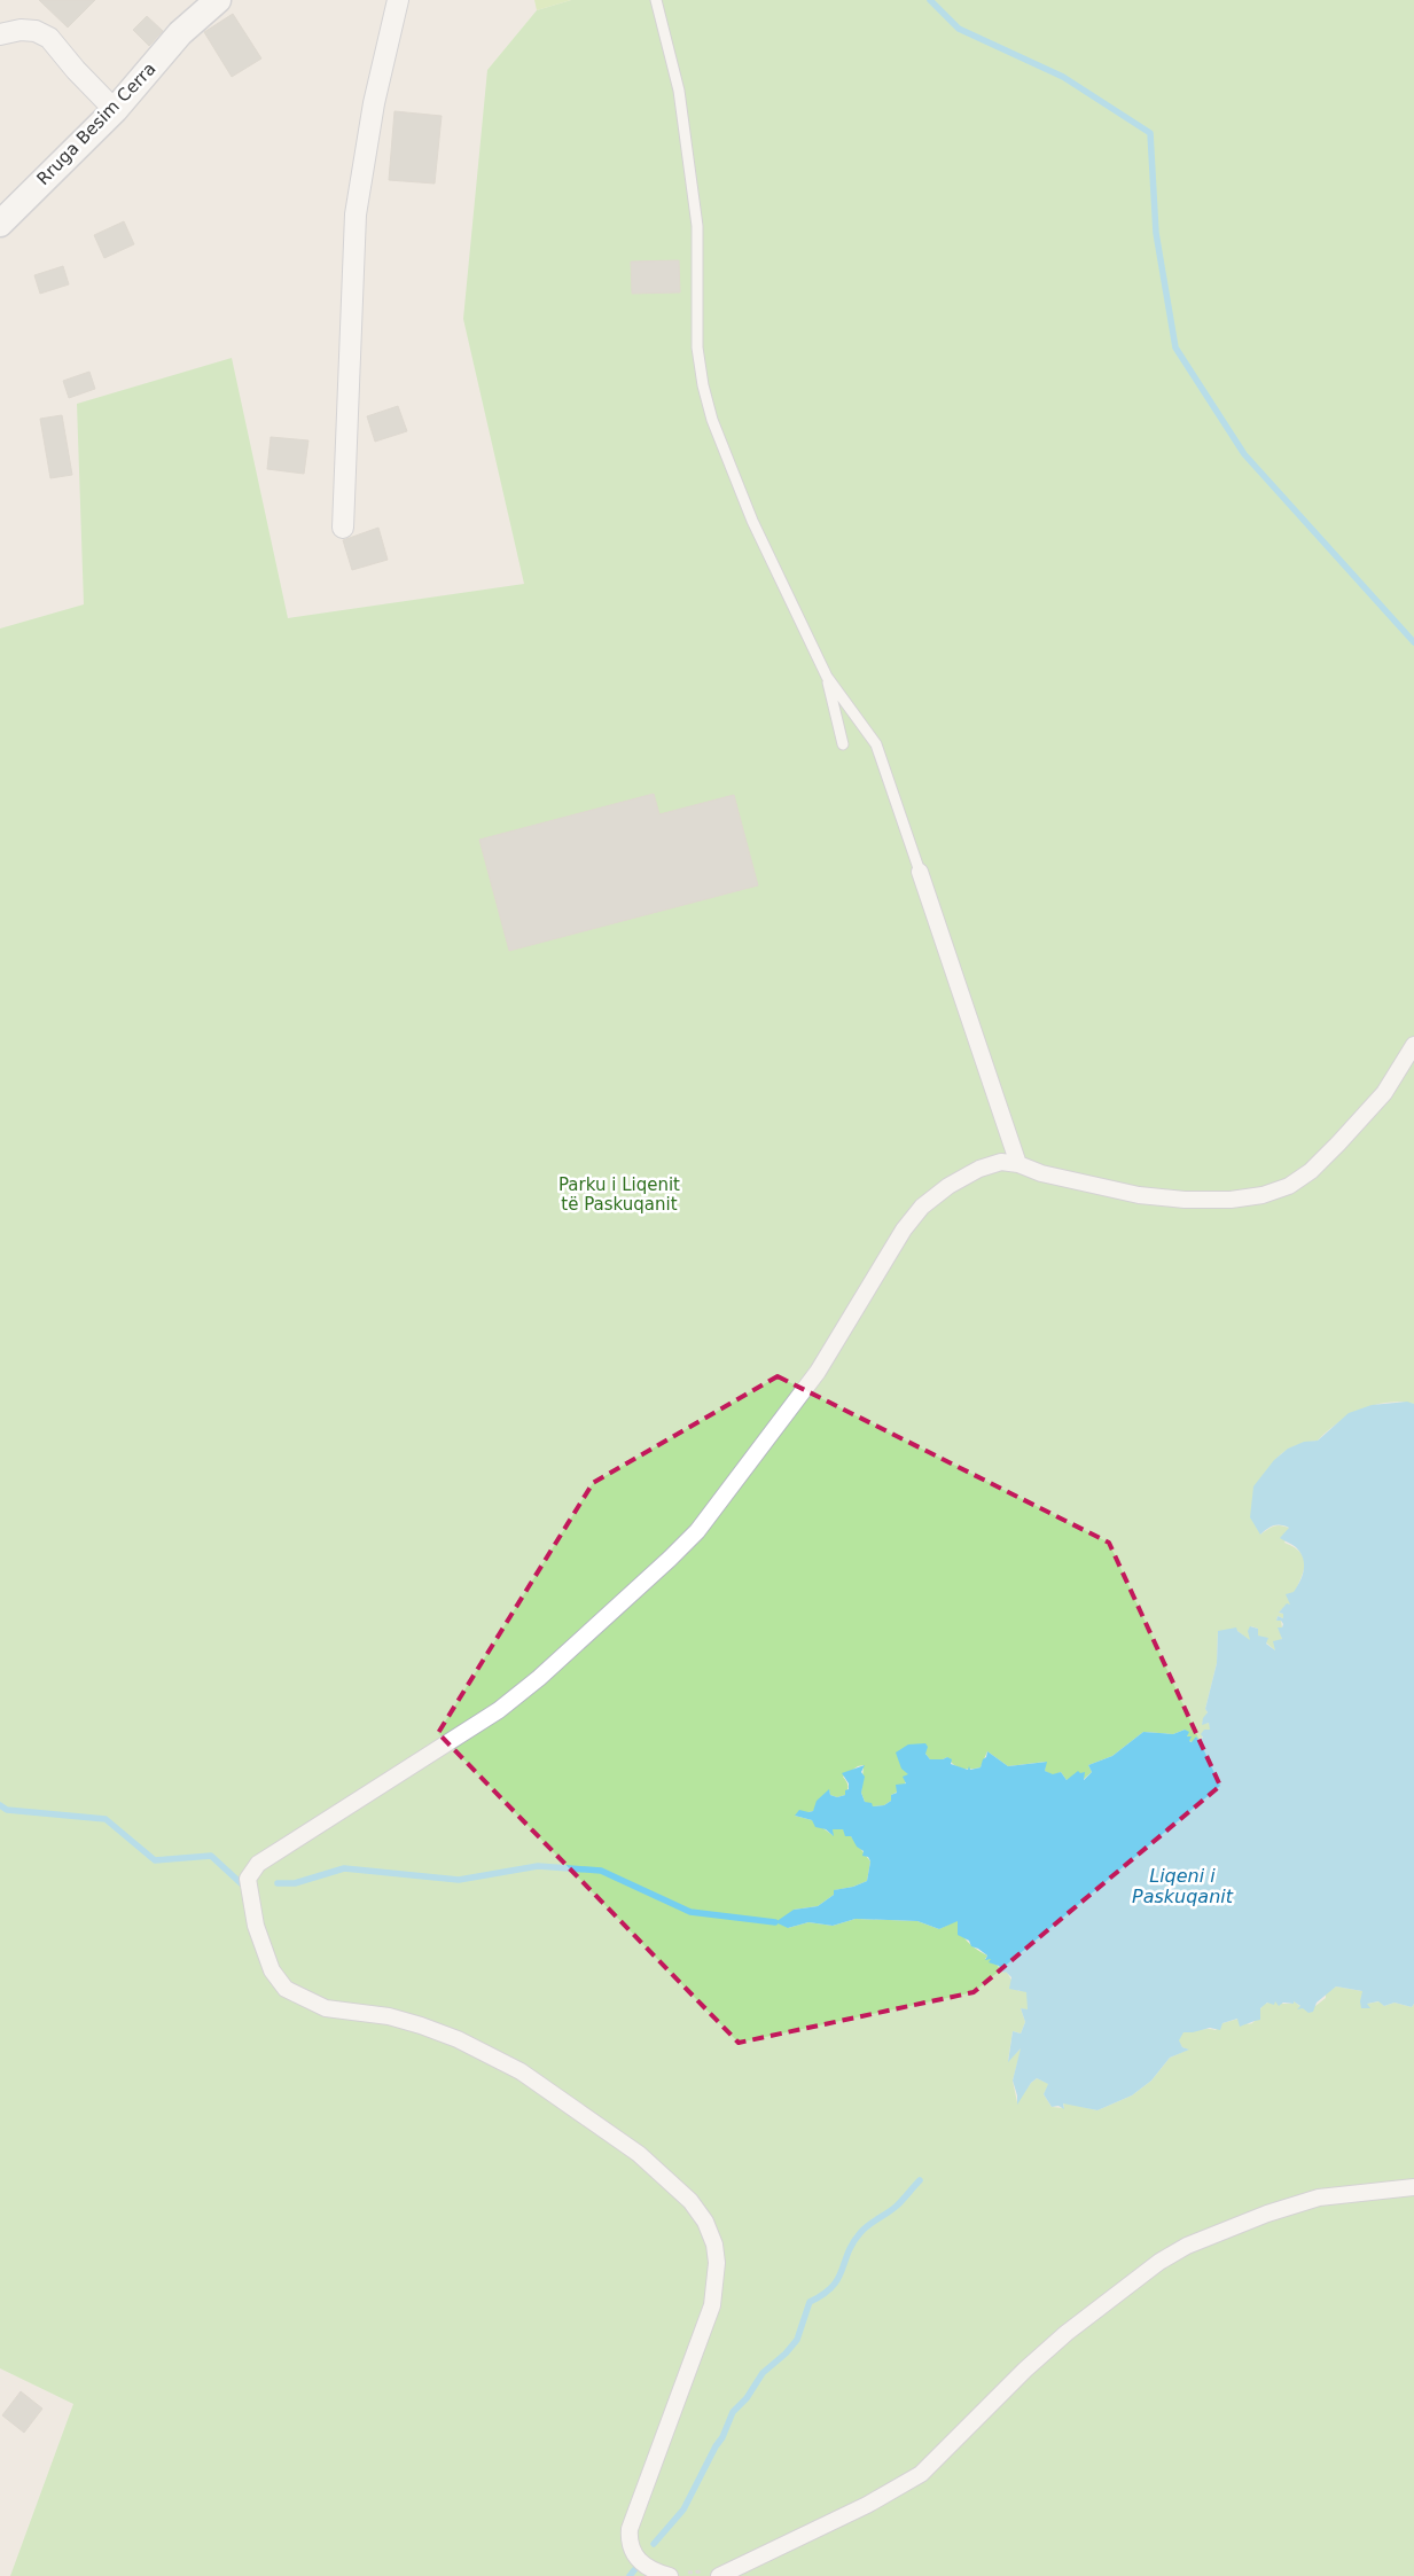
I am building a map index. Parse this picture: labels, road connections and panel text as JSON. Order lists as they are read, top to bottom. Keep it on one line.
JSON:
{"streets":{"street":["Rruga Besim Cerra"]},"water":["Liqeni i Paskuqanit"],"parks":["Parku i Liqenit të Paskuqanit"]}
